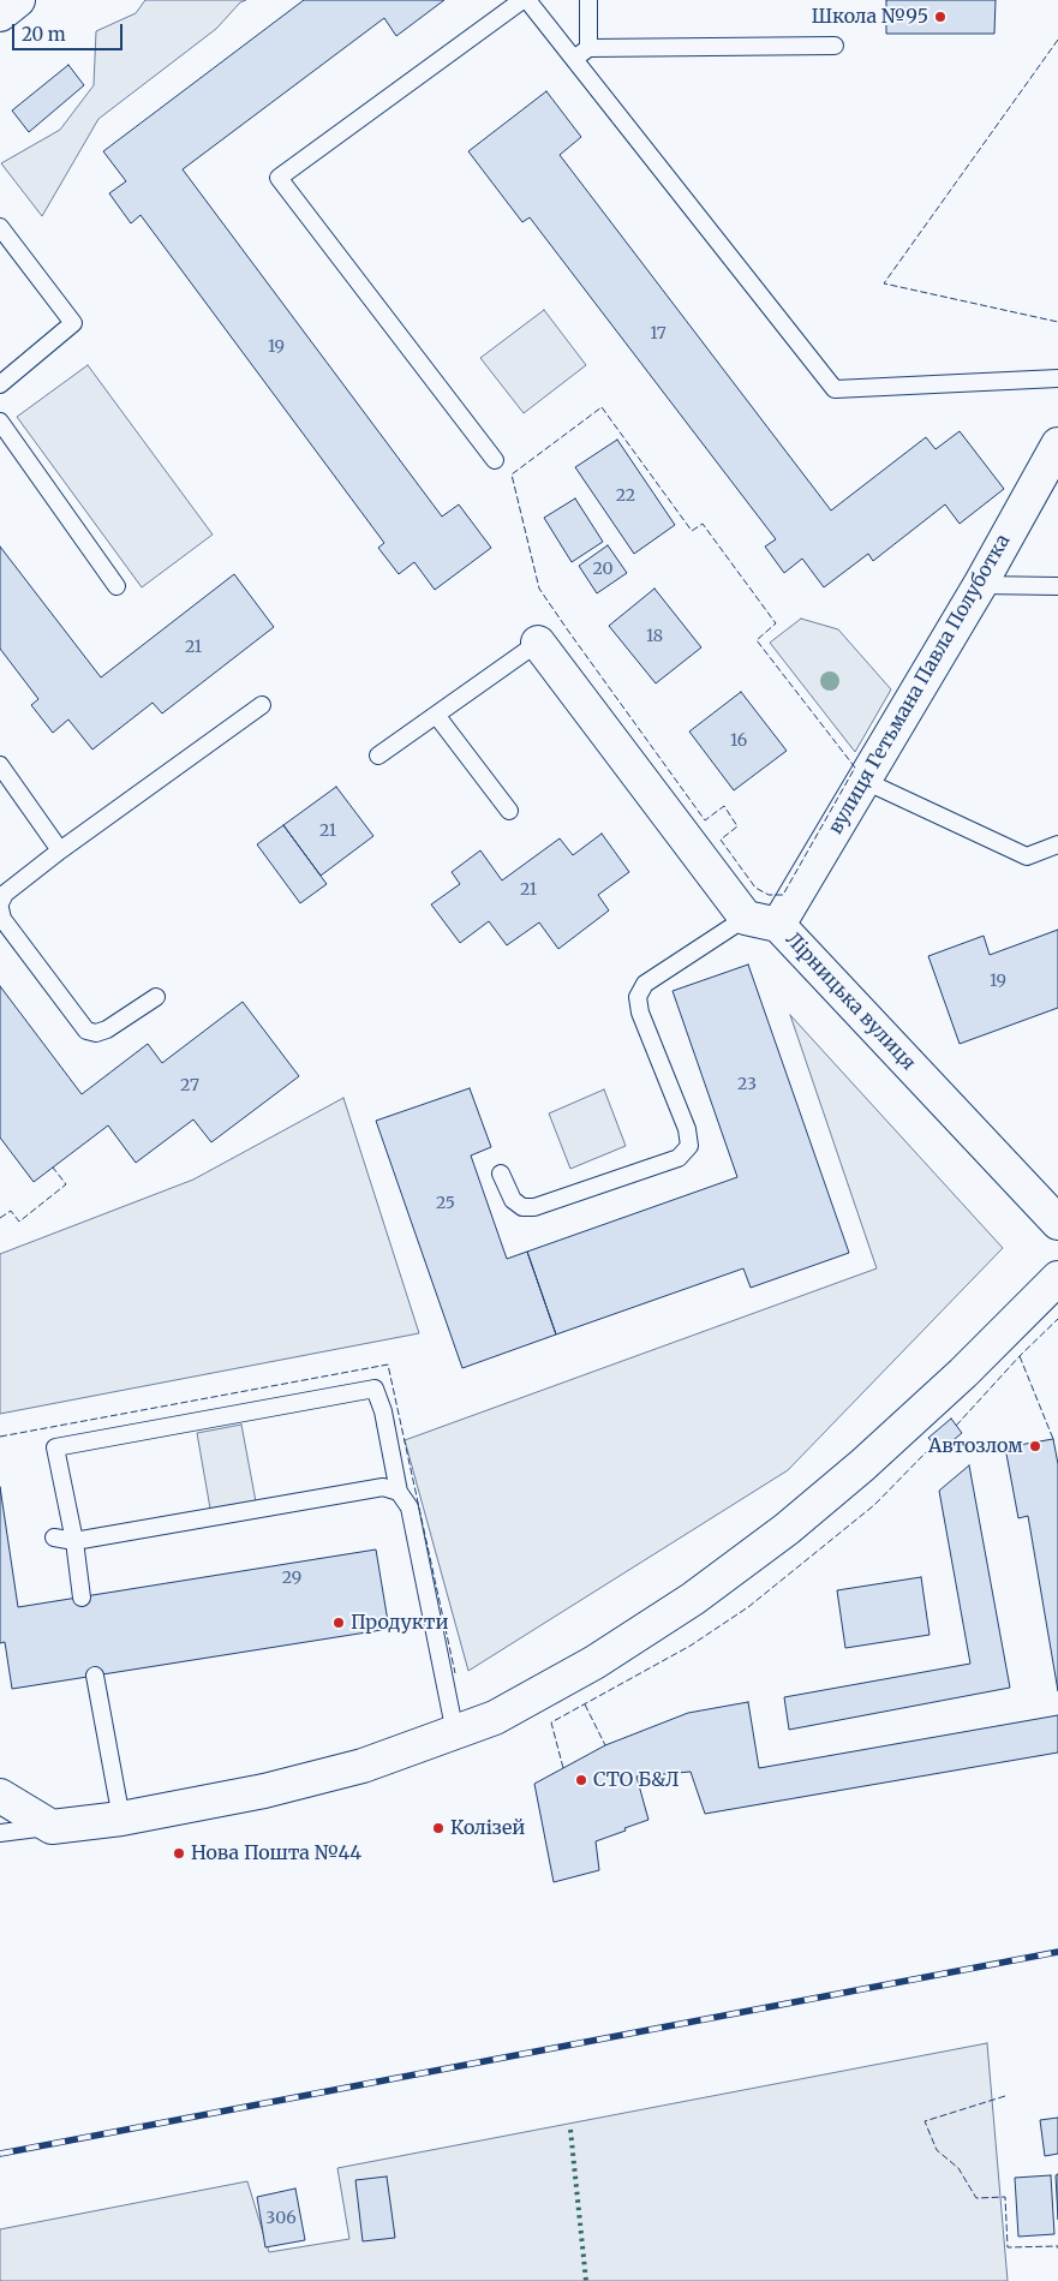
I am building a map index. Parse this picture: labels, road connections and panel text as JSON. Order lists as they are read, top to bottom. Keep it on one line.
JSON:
{"streets":{"street":["вулиця Гетьмана Павла Полуботка","Лірницька вулиця"]},"crossings":[["вулиця Гетьмана Павла Полуботка","Лірницька вулиця"]],"places":["Школа №95","Автозлом","Продукти","СТО Б&Л","Колізей","Нова Пошта №44"],"house_numbers":["17","19","22","20","18","21","16","21","21","19","23","27","25","29","306"],"scale_bar":"20 m"}
